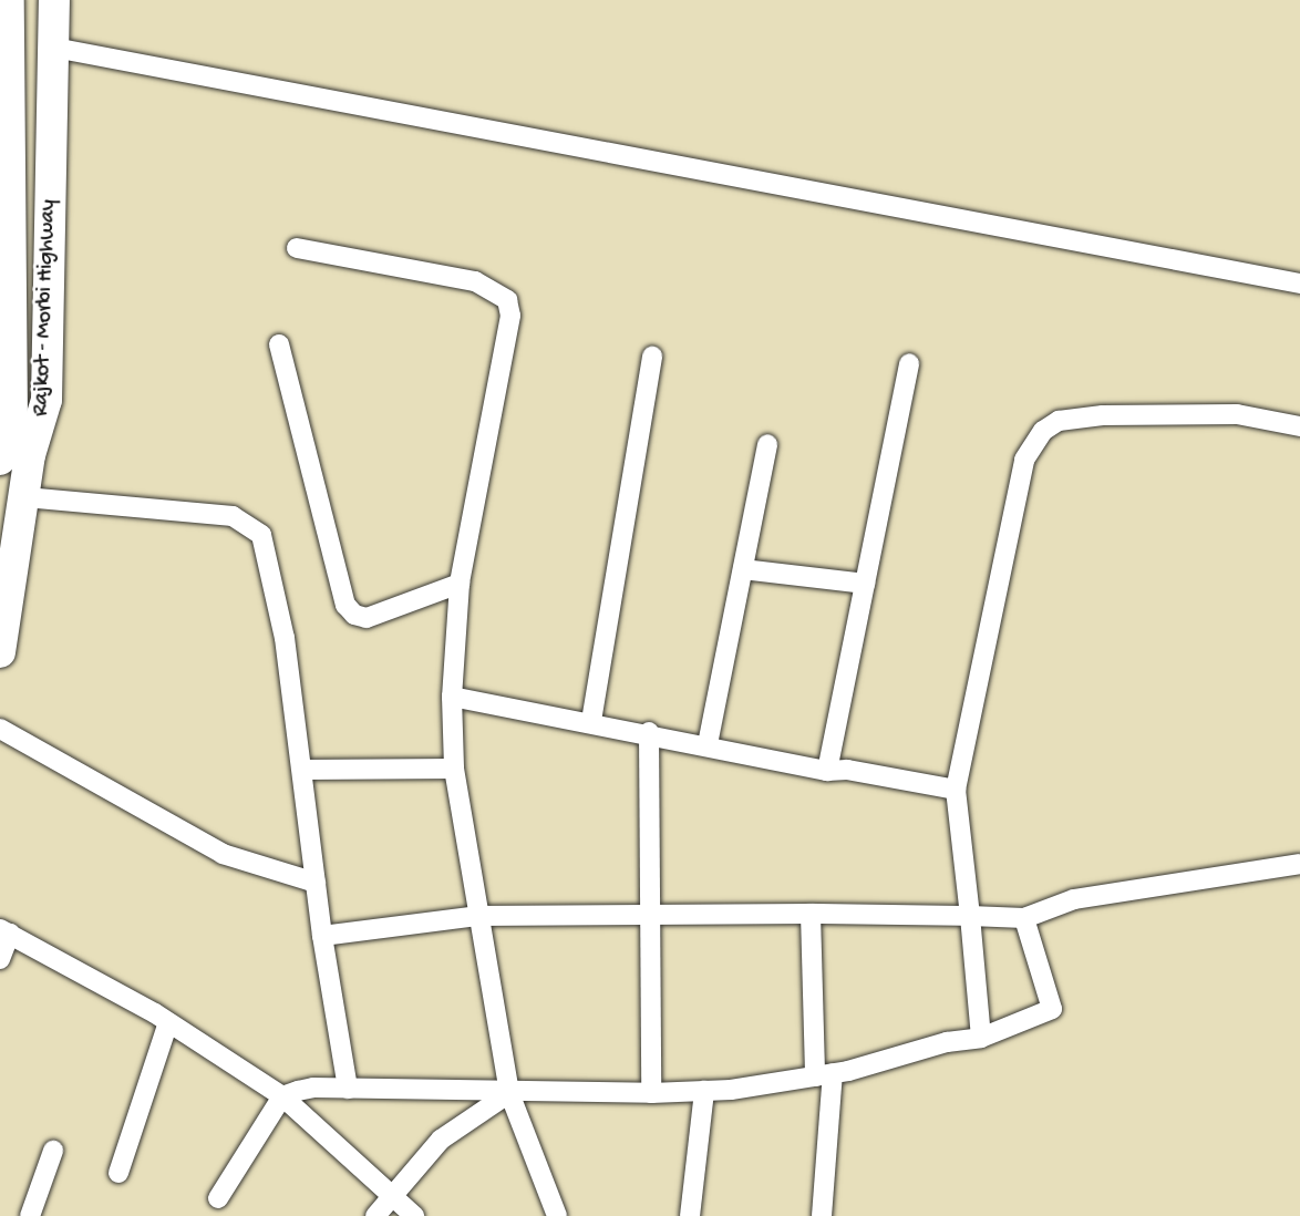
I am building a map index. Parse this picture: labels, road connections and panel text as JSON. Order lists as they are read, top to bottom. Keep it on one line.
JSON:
{"streets":{"main road":["Rajkot - Morbi Highway"]}}
